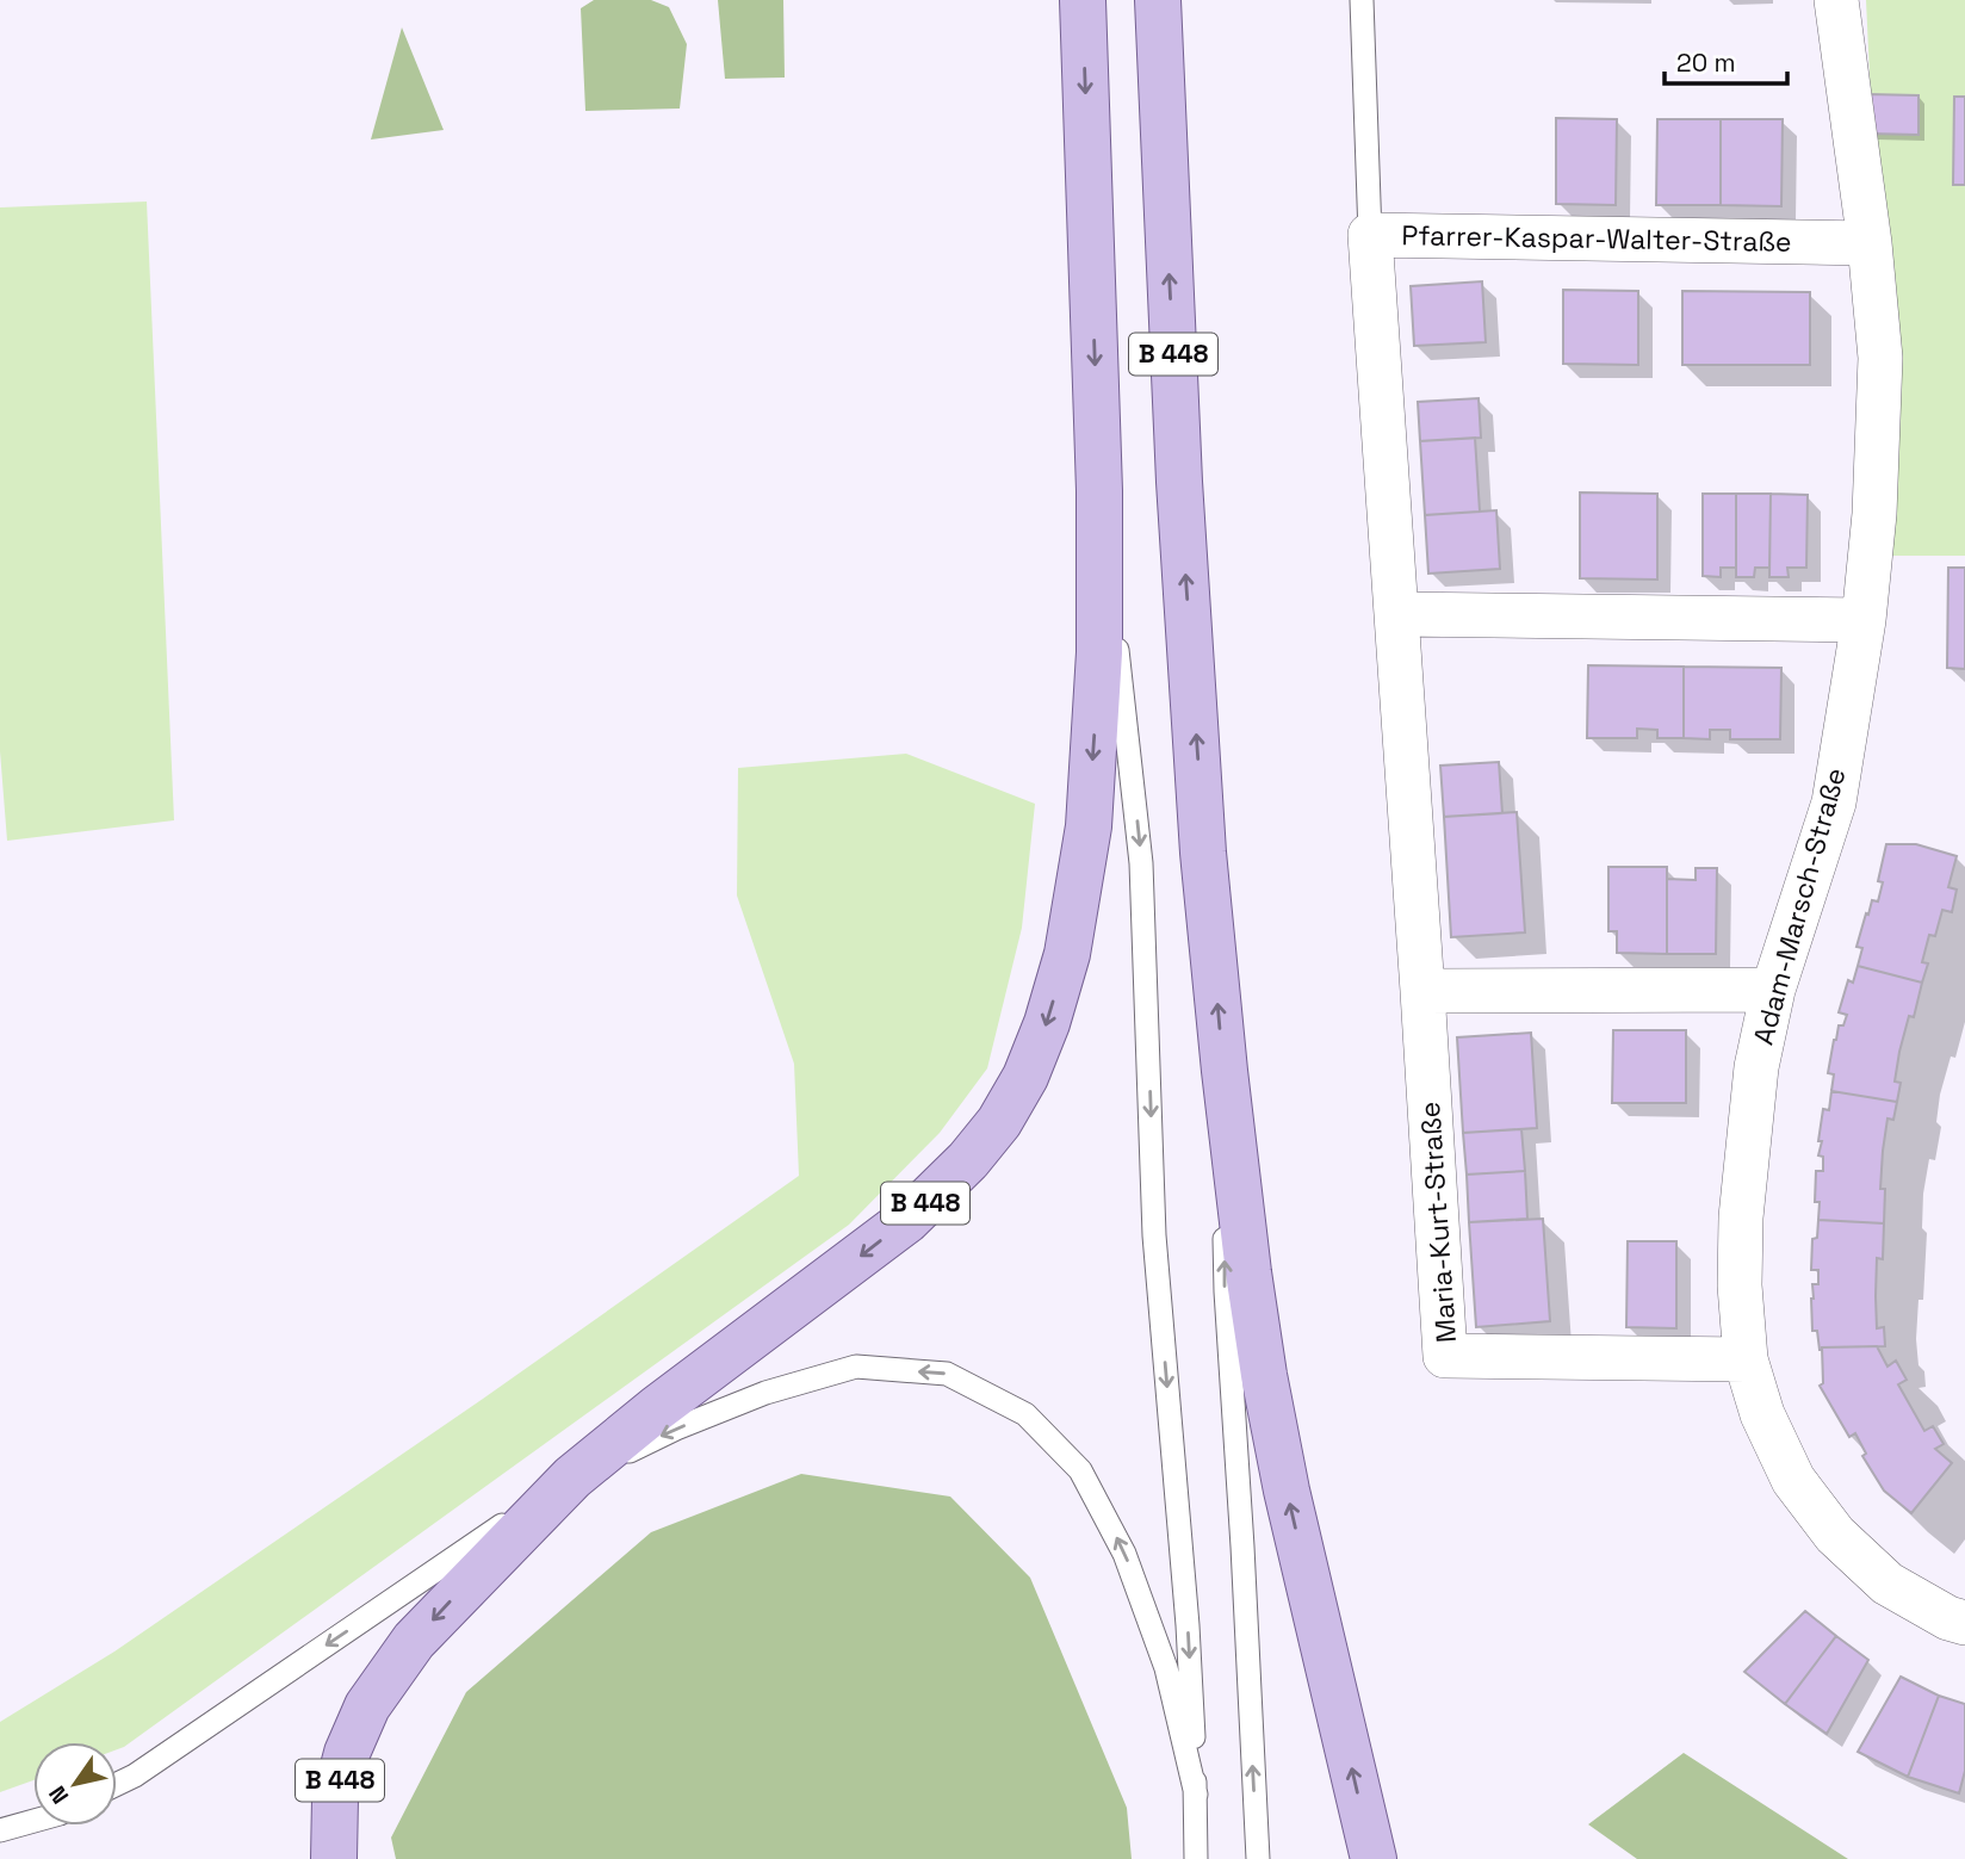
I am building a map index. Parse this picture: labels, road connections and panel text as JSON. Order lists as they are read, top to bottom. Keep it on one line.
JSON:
{"streets":{"main road":["B 448"],"street":["Pfarrer-Kaspar-Walter-Straße","Adam-Marsch-Straße","Maria-Kurt-Straße"]},"crossings":[["Pfarrer-Kaspar-Walter-Straße","Adam-Marsch-Straße"],["Pfarrer-Kaspar-Walter-Straße","Maria-Kurt-Straße"],["Adam-Marsch-Straße","Maria-Kurt-Straße"]],"scale_bar":"20 m","north":"bottom left"}
